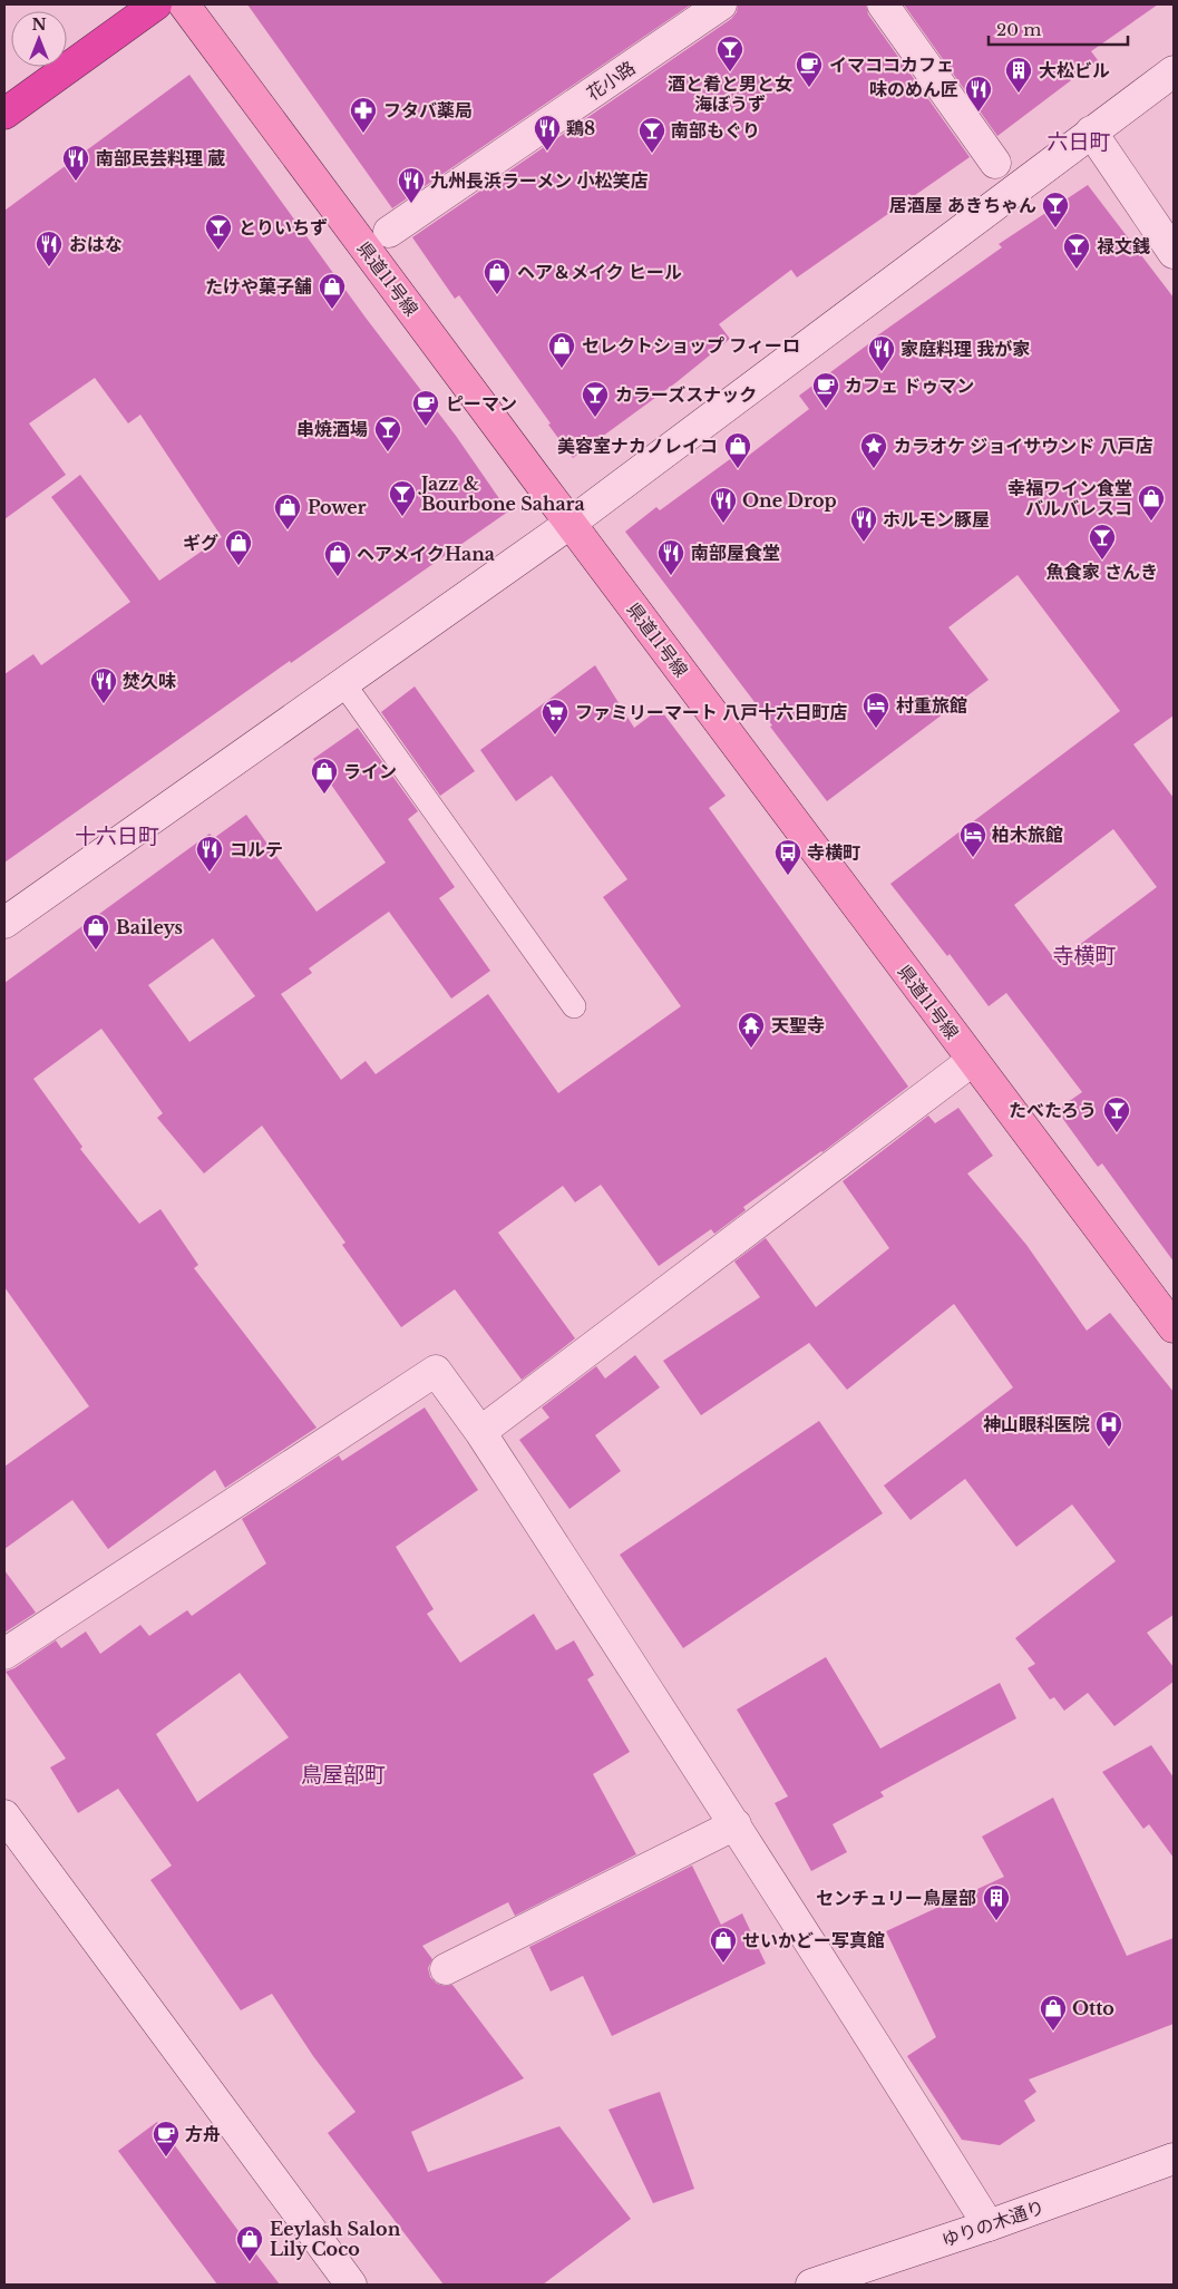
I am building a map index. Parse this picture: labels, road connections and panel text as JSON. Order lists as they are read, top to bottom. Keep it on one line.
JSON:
{"streets":{"main road":["県道11号線"],"street":["花小路","ゆりの木通り"]},"districts":["六日町","十六日町","寺横町","鳥屋部町"],"places":{"bar":["酒と肴と男と女 海ぼうず","南部もぐり","居酒屋 あきちゃん","とりいちず","禄文銭","カラーズスナック","串焼酒場","Jazz & Bourbone Sahara","魚食家 さんき","たべたろう"],"cafe":["イマココカフェ","カフェ ドゥマン","ピーマン","方舟"],"building":["大松ビル","センチュリー鳥屋部"],"restaurant":["味のめん匠","鶏8","南部民芸料理 蔵","九州長浜ラーメン 小松笑店","おはな","家庭料理 我が家","One Drop","ホルモン豚屋","南部屋食堂","焚久味","コルテ"],"pharmacy":["フタバ薬局"],"shop":["ヘア＆メイク ヒール","たけや菓子舗","セレクトショップ フィーロ","美容室ナカノレイコ","幸福ワイン食堂 バルバレスコ","Power","ギグ","ヘアメイクHana","ライン","Baileys","せいかどー写真館","Otto","Eeylash Salon Lily Coco"],"place":["カラオケ ジョイサウンド 八戸店"],"hotel":["村重旅館","柏木旅館"],"supermarket":["ファミリーマート 八戸十六日町店"],"bus stop":["寺横町"],"temple":["天聖寺"],"hospital":["神山眼科医院"]},"scale_bar":"20 m","north":"top"}
